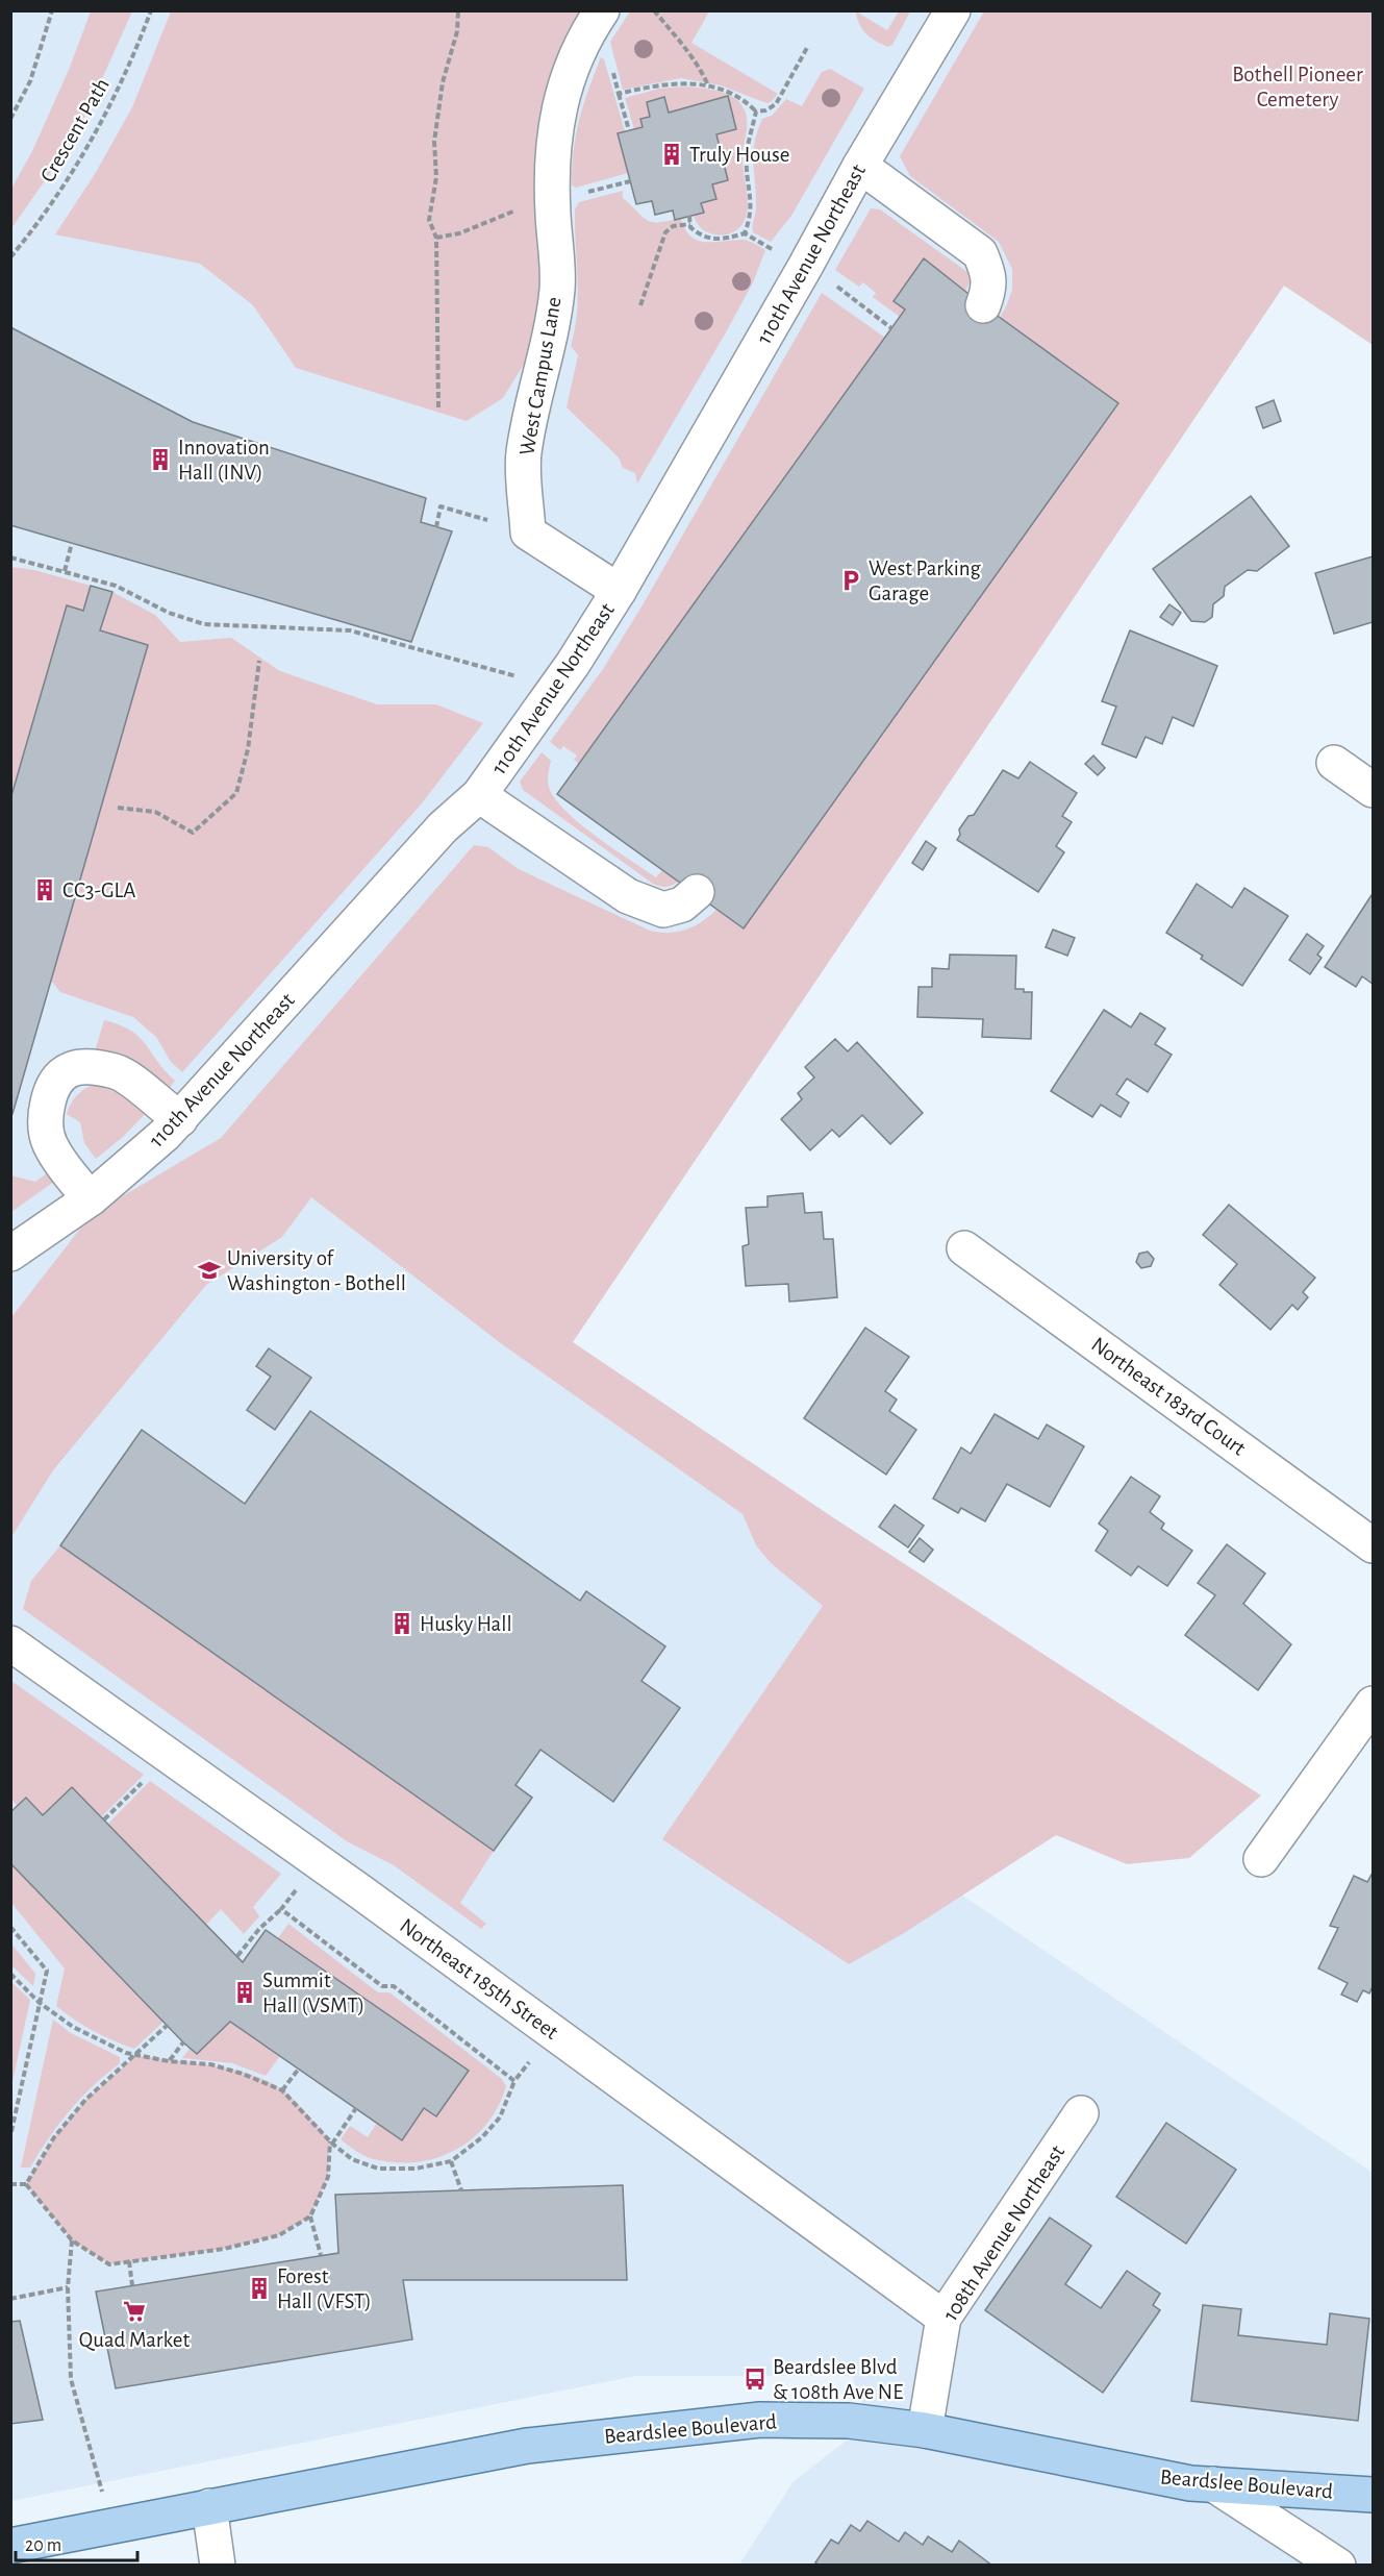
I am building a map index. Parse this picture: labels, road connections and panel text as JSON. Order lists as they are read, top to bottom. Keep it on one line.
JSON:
{"streets":{"main road":["Beardslee Boulevard"],"street":["110th Avenue Northeast","West Campus Lane","Northeast 183rd Court","Northeast 185th Street","108th Avenue Northeast"],"path":["Crescent Path"]},"crossings":[["Northeast 185th Street","108th Avenue Northeast"],["108th Avenue Northeast","Beardslee Boulevard"]],"parks":["Bothell Pioneer Cemetery"],"places":{"building":["Truly House","Innovation Hall (INV)","CC3-GLA","Husky Hall","Summit Hall (VSMT)","Forest Hall (VFST)"],"parking":["West Parking Garage"],"school or university":["University of Washington - Bothell"],"supermarket":["Quad Market"],"bus stop":["Beardslee Blvd & 108th Ave NE"]},"scale_bar":"20 m"}
